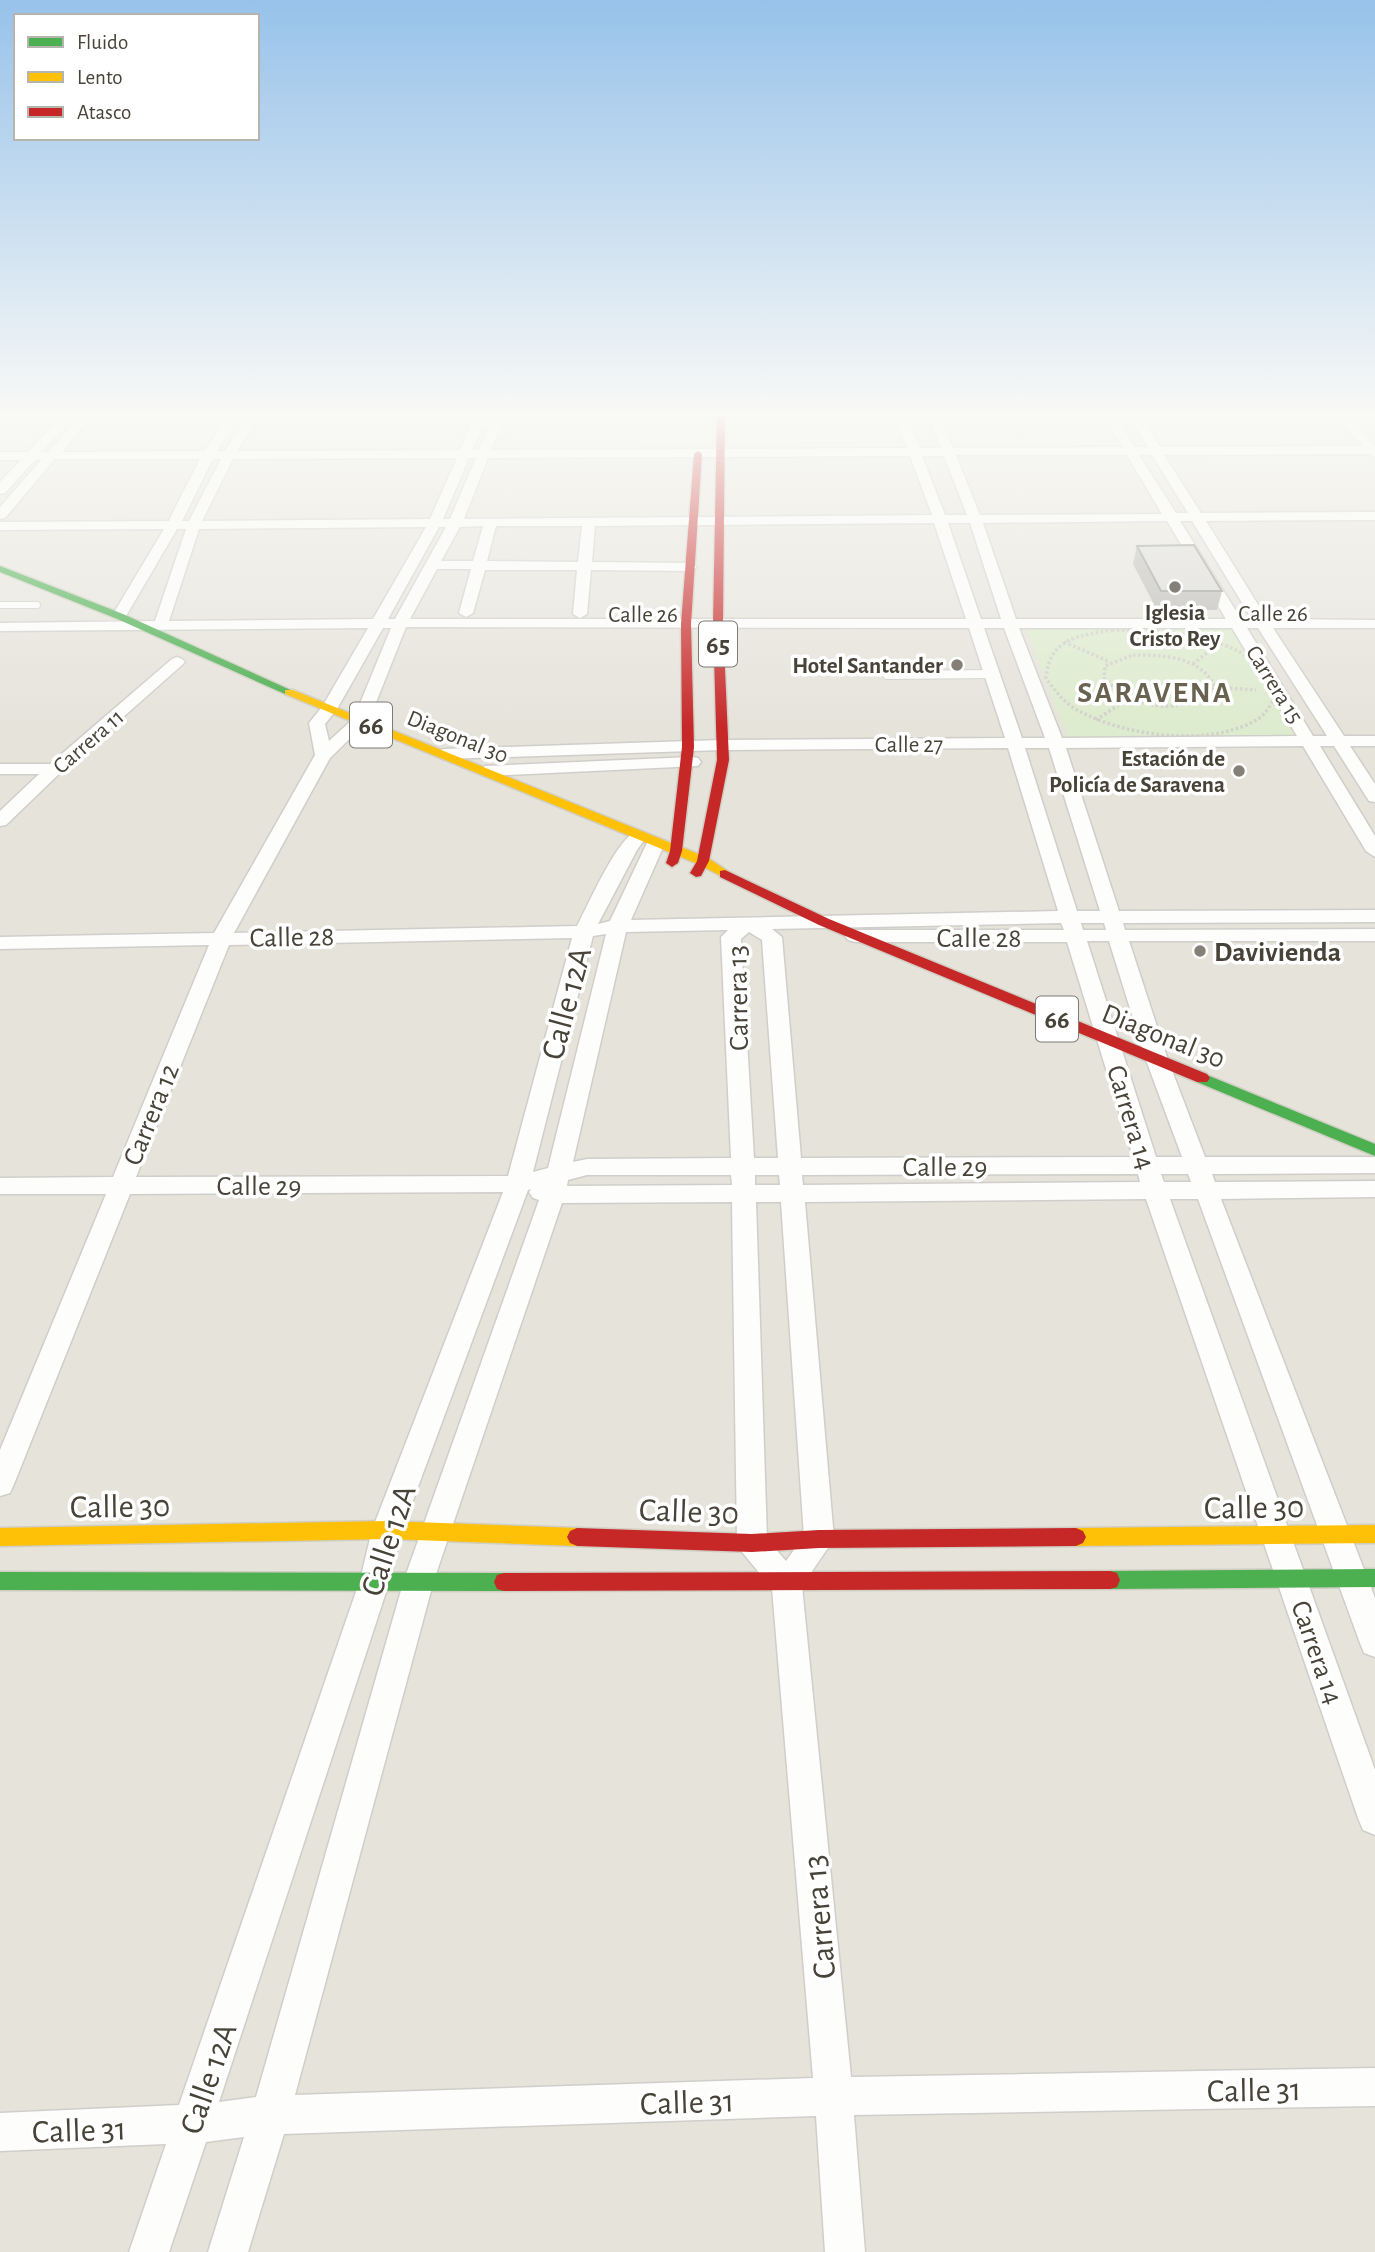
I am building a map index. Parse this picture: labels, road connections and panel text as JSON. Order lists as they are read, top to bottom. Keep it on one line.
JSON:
{"streets":{"main road":["65","66","Diagonal 30","Calle 30"],"street":["Calle 26","Carrera 15","Carrera 11","Calle 27","Calle 28","Carrera 13","Calle 12A","Carrera 12","Carrera 14","Calle 29","Calle 31"]},"crossings":[["Calle 26","65"],["Calle 26","Carrera 15"],["Calle 26","Diagonal 30"],["Calle 26","Carrera 12"],["Calle 26","Carrera 14"],["65","Diagonal 30"],["65","Calle 27"],["65","Calle 12A"],["Carrera 15","Calle 27"],["Diagonal 30","Calle 27"],["Diagonal 30","Calle 28"],["Diagonal 30","Calle 12A"],["Diagonal 30","Carrera 12"],["Diagonal 30","Carrera 14"],["Calle 27","Carrera 14"],["Calle 28","Carrera 13"],["Calle 28","Calle 12A"],["Calle 28","Carrera 12"],["Calle 28","Carrera 14"],["Carrera 13","Calle 29"],["Carrera 13","Calle 30"],["Carrera 13","Calle 31"],["Calle 12A","Calle 29"],["Calle 12A","Calle 30"],["Calle 12A","Calle 31"],["Carrera 12","Calle 29"],["Carrera 14","Calle 29"],["Carrera 14","Calle 30"]],"districts":["SARAVENA"],"places":["Iglesia Cristo Rey","Hotel Santander","Estación de Policía de Saravena","Davivienda"],"legend":["Fluido","Lento","Atasco"]}
